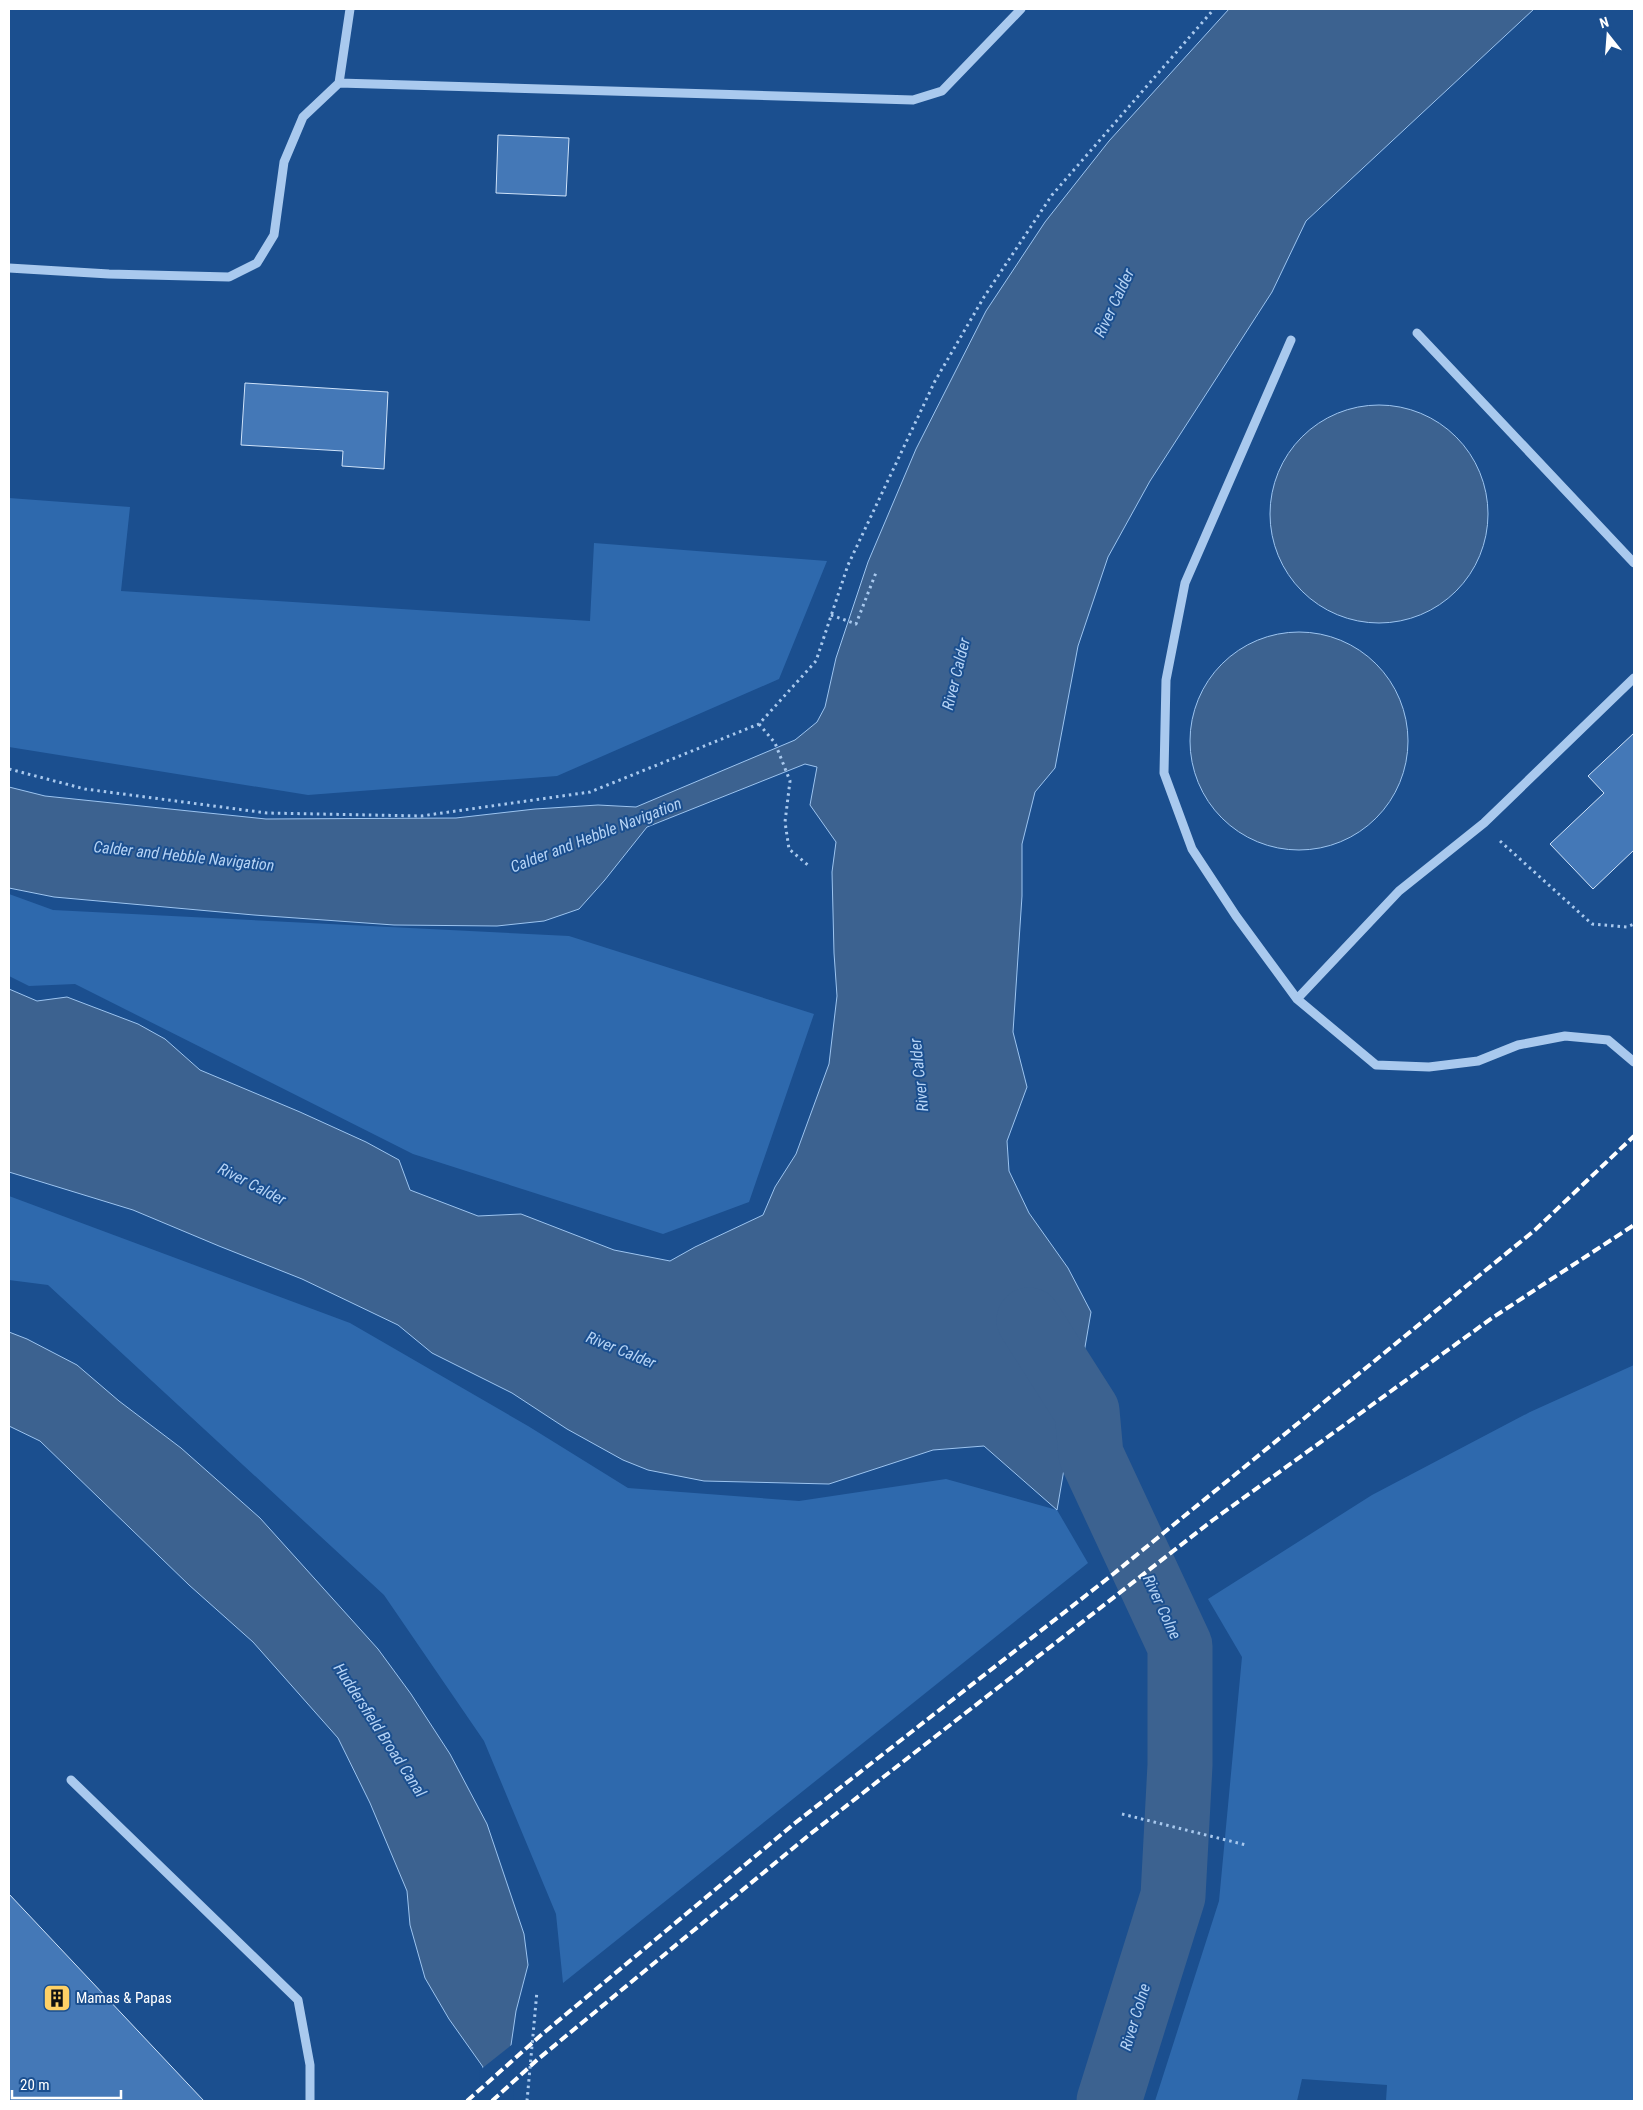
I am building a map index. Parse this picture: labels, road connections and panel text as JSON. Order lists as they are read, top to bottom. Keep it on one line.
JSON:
{"water":["River Calder","Calder and Hebble Navigation","River Colne","Huddersfield Broad Canal"],"places":{"building":["Mamas & Papas"]},"scale_bar":"20 m","north":"top"}
